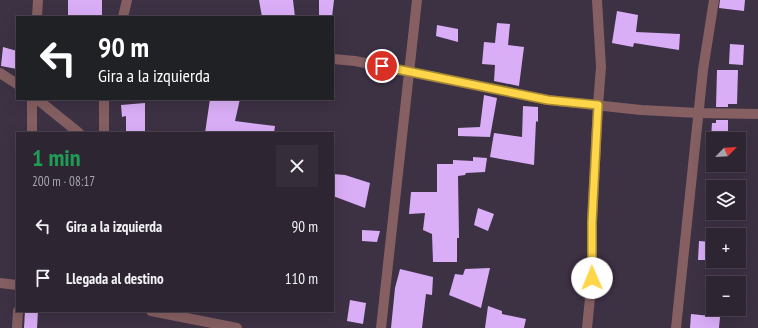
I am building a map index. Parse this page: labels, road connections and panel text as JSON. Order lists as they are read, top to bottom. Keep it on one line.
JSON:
{"north":"top right","page":{"turn":["90 m","Gira a la izquierda"],"map_buttons":["+","−"],"heading":["1 min","200 m · 08:17"],"list":[{"name":"Gira a la izquierda","value":"90 m"},{"name":"Llegada al destino","value":"110 m"}]}}
